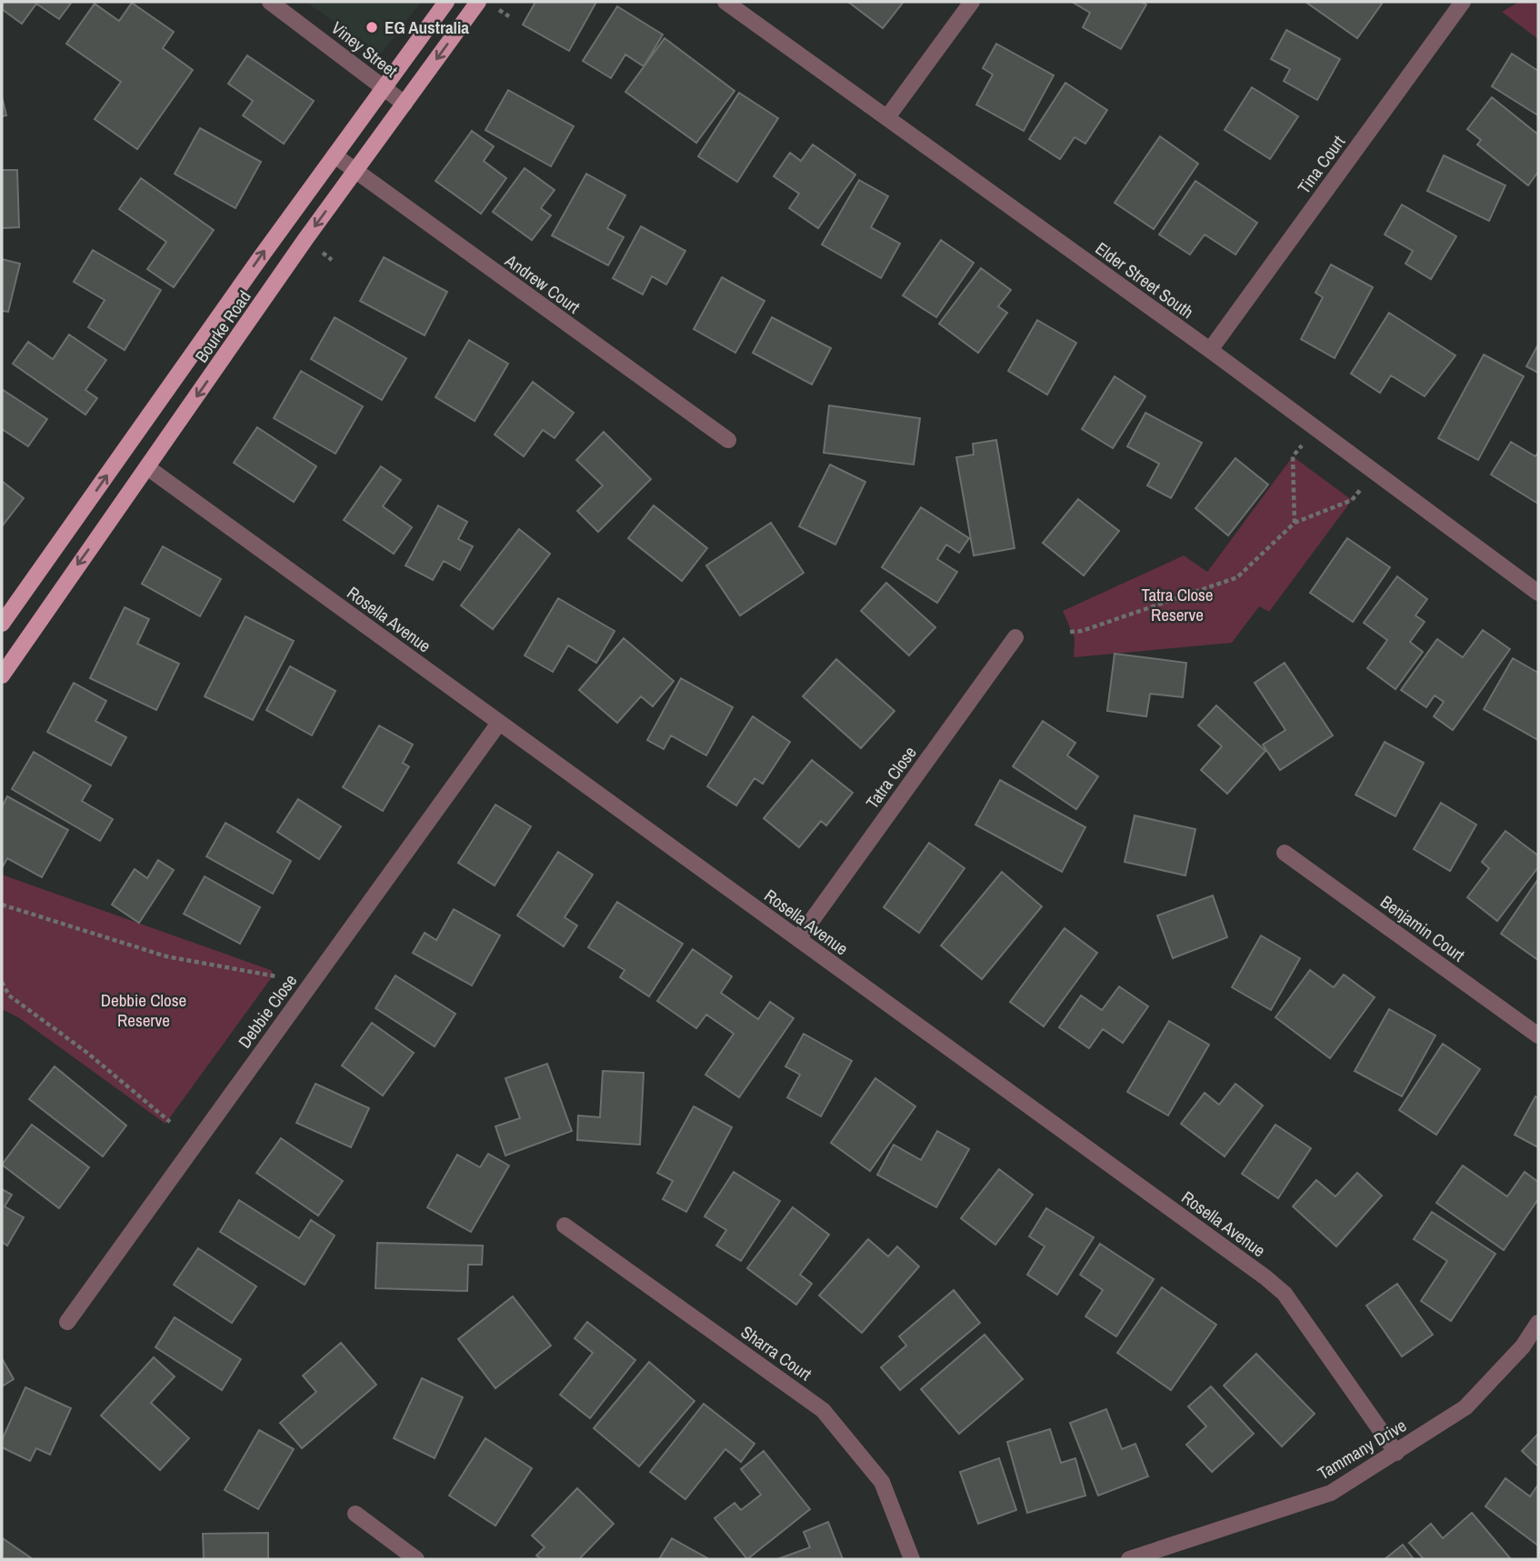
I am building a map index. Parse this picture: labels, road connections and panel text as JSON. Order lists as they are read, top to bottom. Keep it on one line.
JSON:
{"streets":{"main road":["Bourke Road"],"street":["Viney Street","Tina Court","Elder Street South","Andrew Court","Rosella Avenue","Tatra Close","Benjamin Court","Debbie Close","Sharra Court","Tammany Drive"]},"crossings":[["Viney Street","Bourke Road"],["Tina Court","Elder Street South"],["Andrew Court","Bourke Road"],["Bourke Road","Rosella Avenue"],["Rosella Avenue","Tatra Close"],["Rosella Avenue","Debbie Close"],["Rosella Avenue","Tammany Drive"]],"parks":["Tatra Close Reserve","Debbie Close Reserve"],"places":["EG Australia"]}
